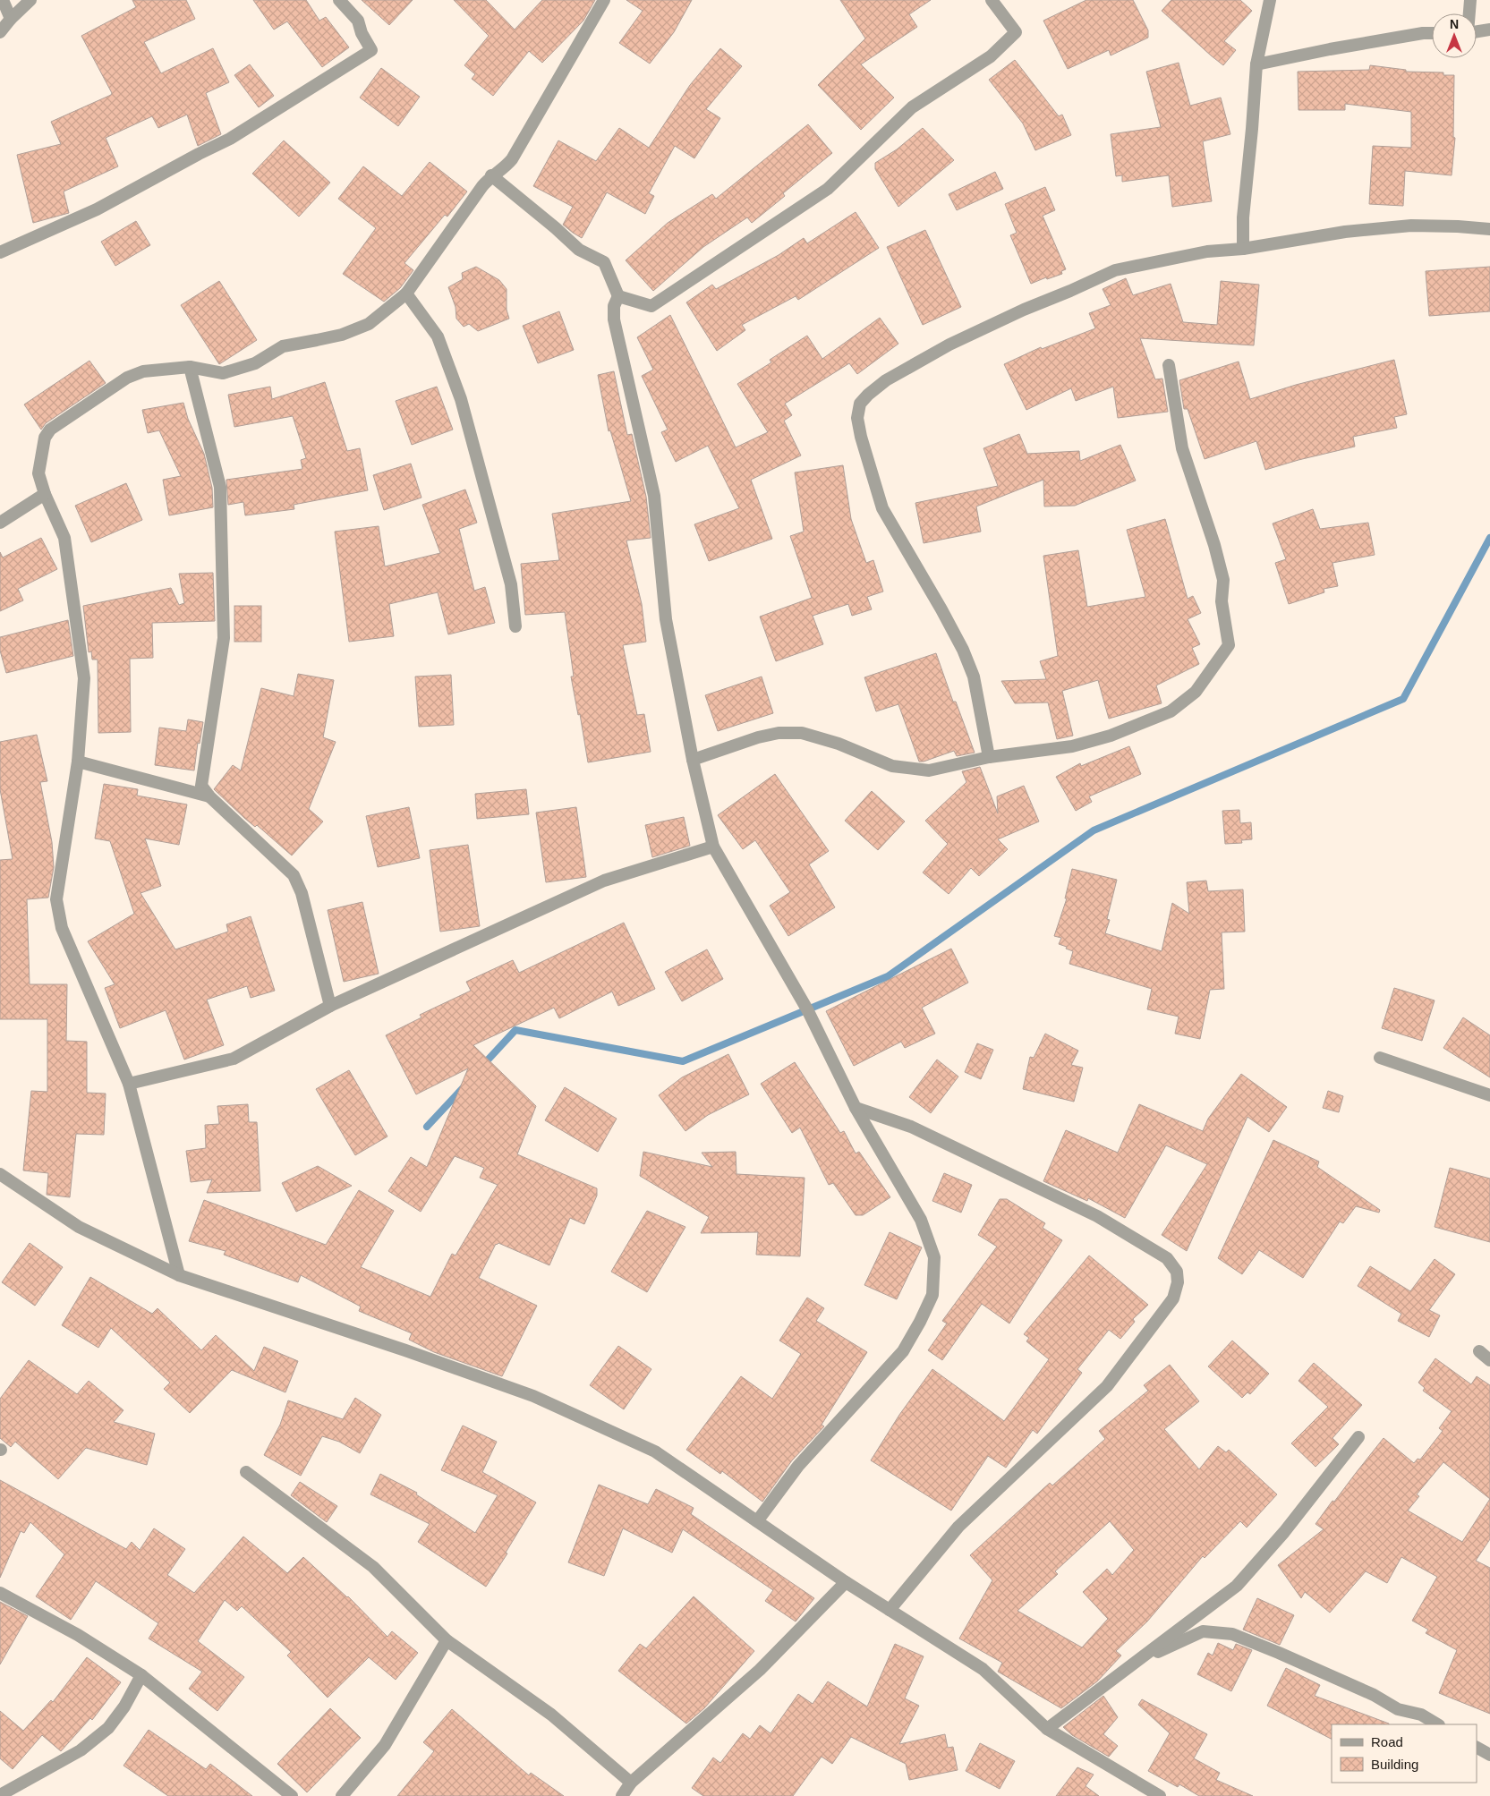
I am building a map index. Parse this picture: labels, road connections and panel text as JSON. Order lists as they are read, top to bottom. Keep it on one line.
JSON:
{"legend":["Road","Building"],"north":"top"}
